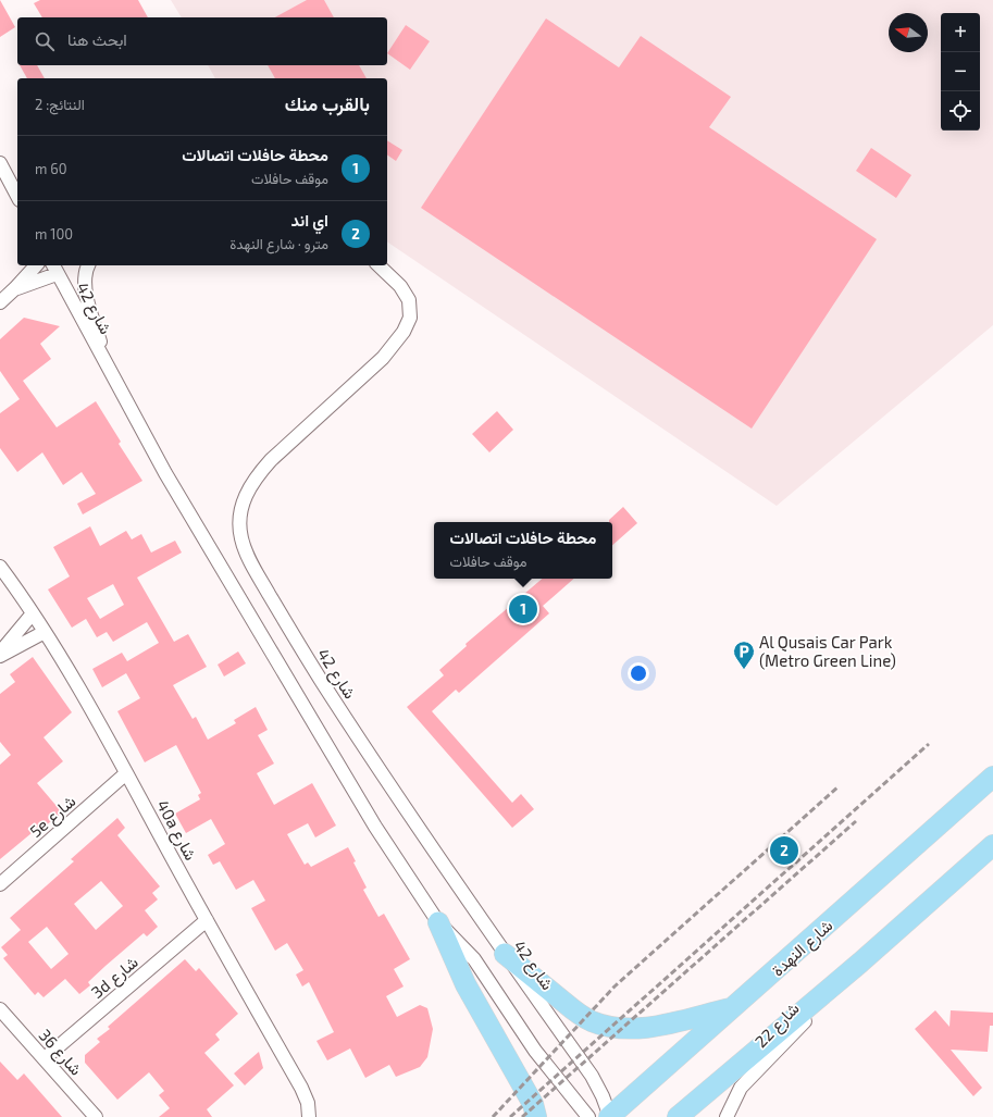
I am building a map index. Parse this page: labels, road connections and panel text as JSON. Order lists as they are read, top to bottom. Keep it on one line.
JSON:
{"streets":{"main road":["شارع النهدة"],"street":["شارع 42","5e شارع","40a شارع","3d شارع","شارع 22","شارع 36"]},"crossings":[["شارع 42","شارع النهدة"],["5e شارع","40a شارع"],["40a شارع","3d شارع"],["3d شارع","شارع 36"]],"places":{"parking":["Al Qusais Car Park (Metro Green Line)"]},"north":"left","page":{"map_buttons":["+","−"],"search":"ابحث هنا","heading":["بالقرب منك","النتائج: 2"],"list":[{"mark":"1","name":"محطة حافلات اتصالات","note":"موقف حافلات","value":"60 m"},{"mark":"2","name":"اي اند","note":"مترو · شارع النهدة","value":"100 m"}],"popup":["محطة حافلات اتصالات","موقف حافلات"],"pins":["1","2"]}}
